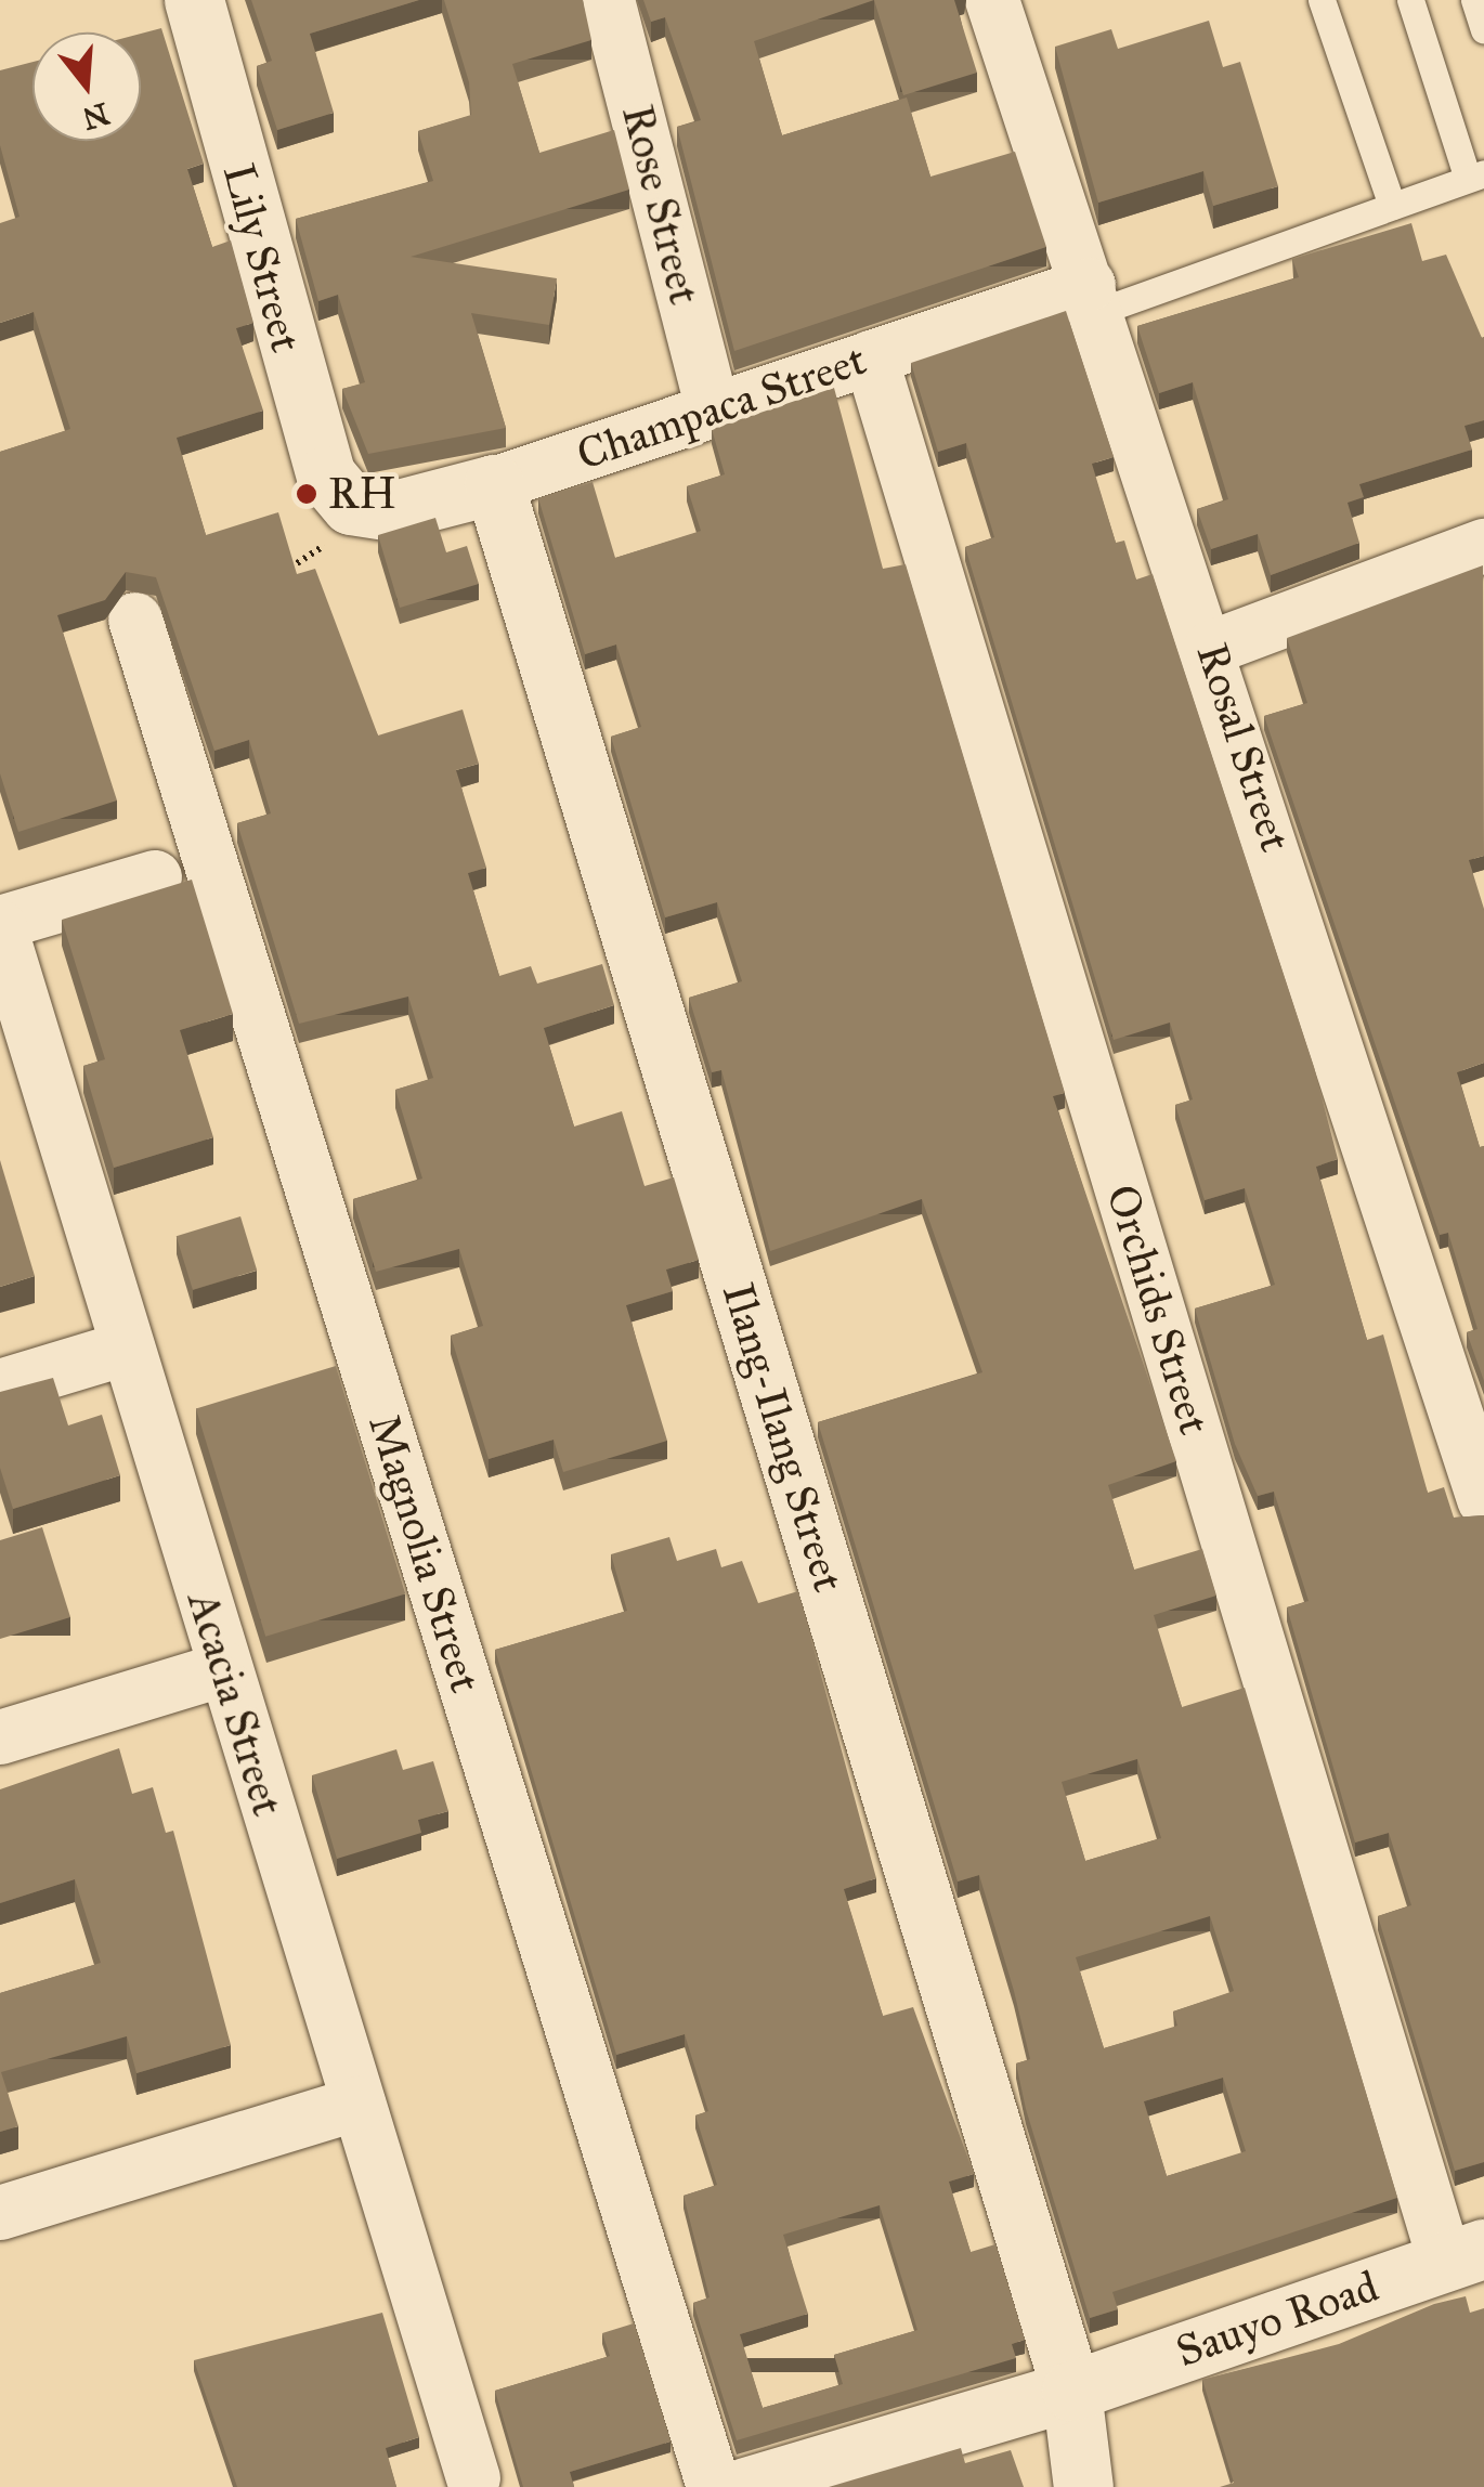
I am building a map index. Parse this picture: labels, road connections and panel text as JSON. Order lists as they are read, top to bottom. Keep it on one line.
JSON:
{"streets":{"street":["Rose Street","Lily Street","Champaca Street","Rosal Street","Orchids Street","Ilang-Ilang Street","Magnolia Street","Acacia Street","Sauyo Road"]},"crossings":[["Rose Street","Champaca Street"],["Lily Street","Champaca Street"],["Champaca Street","Rosal Street"],["Champaca Street","Orchids Street"],["Champaca Street","Ilang-Ilang Street"],["Orchids Street","Sauyo Road"],["Ilang-Ilang Street","Sauyo Road"]],"places":["RH"],"north":"bottom"}
